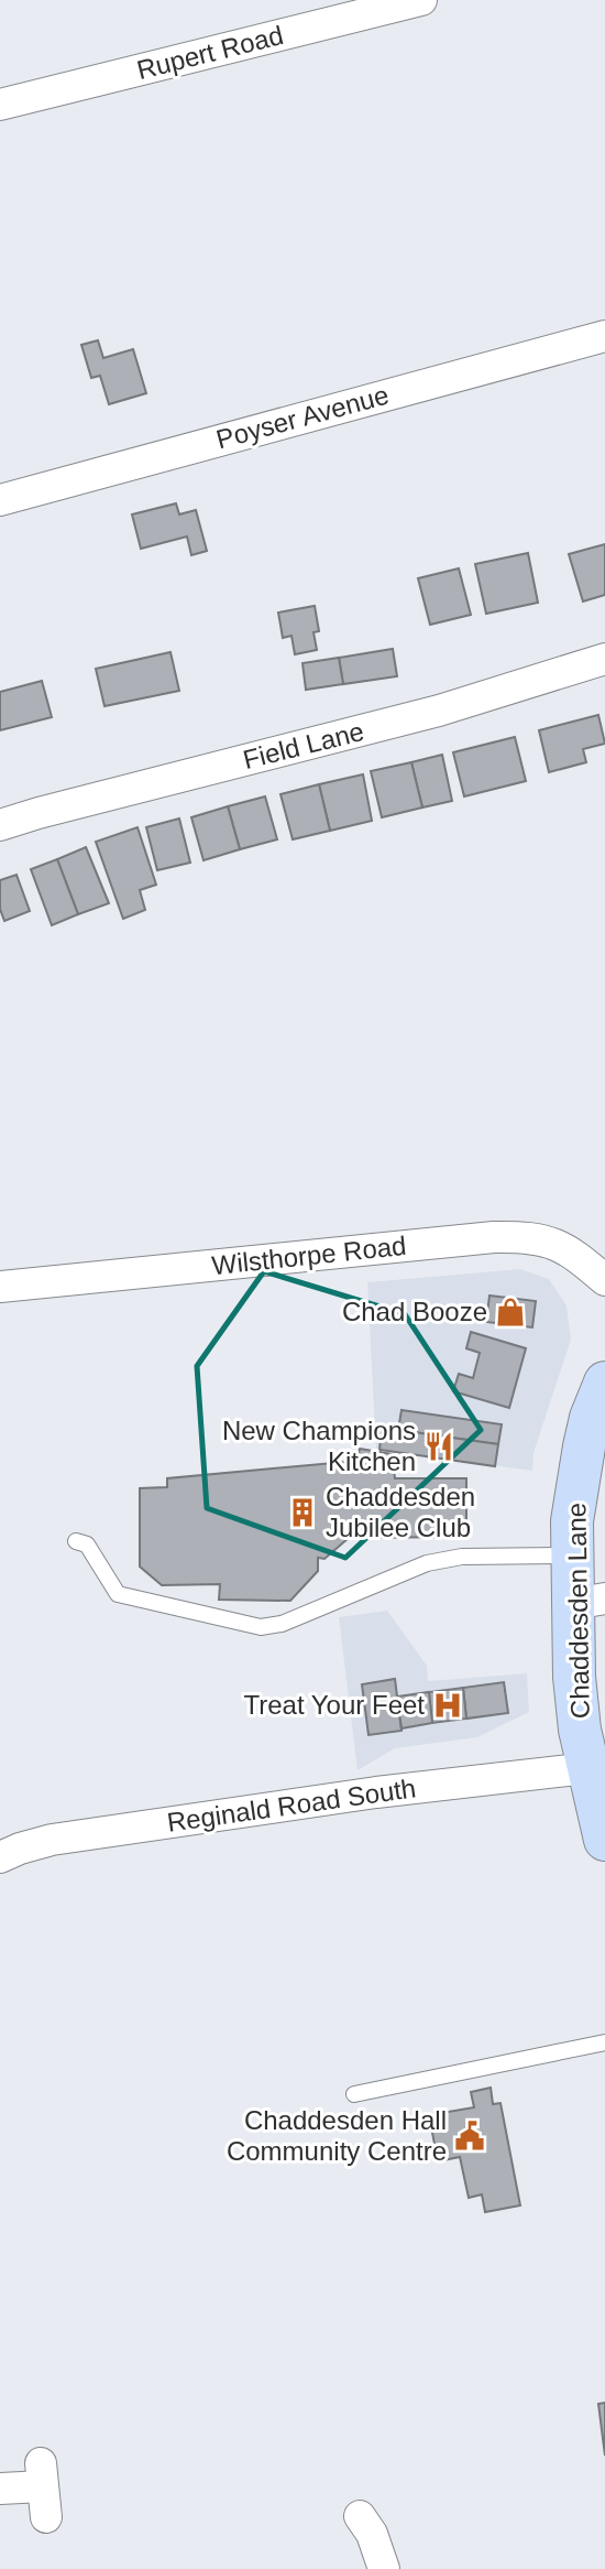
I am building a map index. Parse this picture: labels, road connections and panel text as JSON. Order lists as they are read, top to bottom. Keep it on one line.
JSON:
{"streets":{"street":["Rupert Road","Poyser Avenue","Field Lane","Wilsthorpe Road","Chaddesden Lane","Reginald Road South"]},"crossings":[["Chaddesden Lane","Reginald Road South"]],"places":{"shop":["Chad Booze"],"restaurant":["New Champions Kitchen"],"building":["Chaddesden Jubilee Club"],"hospital":["Treat Your Feet"],"public building":["Chaddesden Hall Community Centre"]}}
